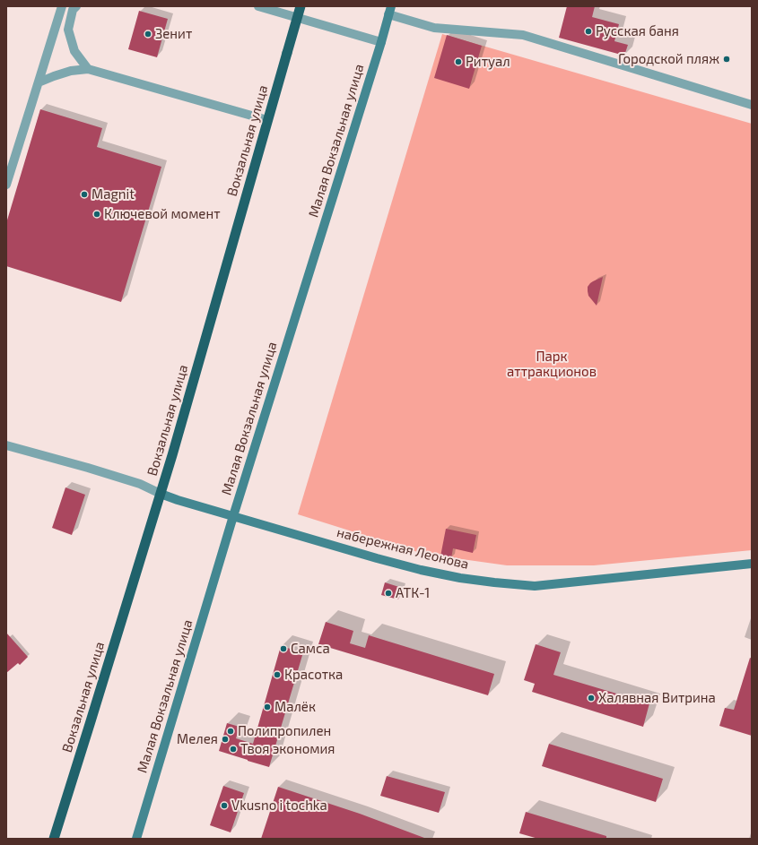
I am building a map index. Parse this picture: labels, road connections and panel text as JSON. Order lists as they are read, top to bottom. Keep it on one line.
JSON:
{"streets":{"highway":["Вокзальная улица"],"main road":["Малая Вокзальная улица","набережная Леонова"]},"crossings":[["Вокзальная улица","набережная Леонова"],["Малая Вокзальная улица","набережная Леонова"]],"parks":["Парк аттракционов"],"places":["Русская баня","Зенит","Городской пляж","Ритуал","Magnit","Ключевой момент","АТК-1","Самса","Красотка","Халявная Витрина","Малёк","Полипропилен","Мелея","Твоя экономия","Vkusno i tochka"]}
